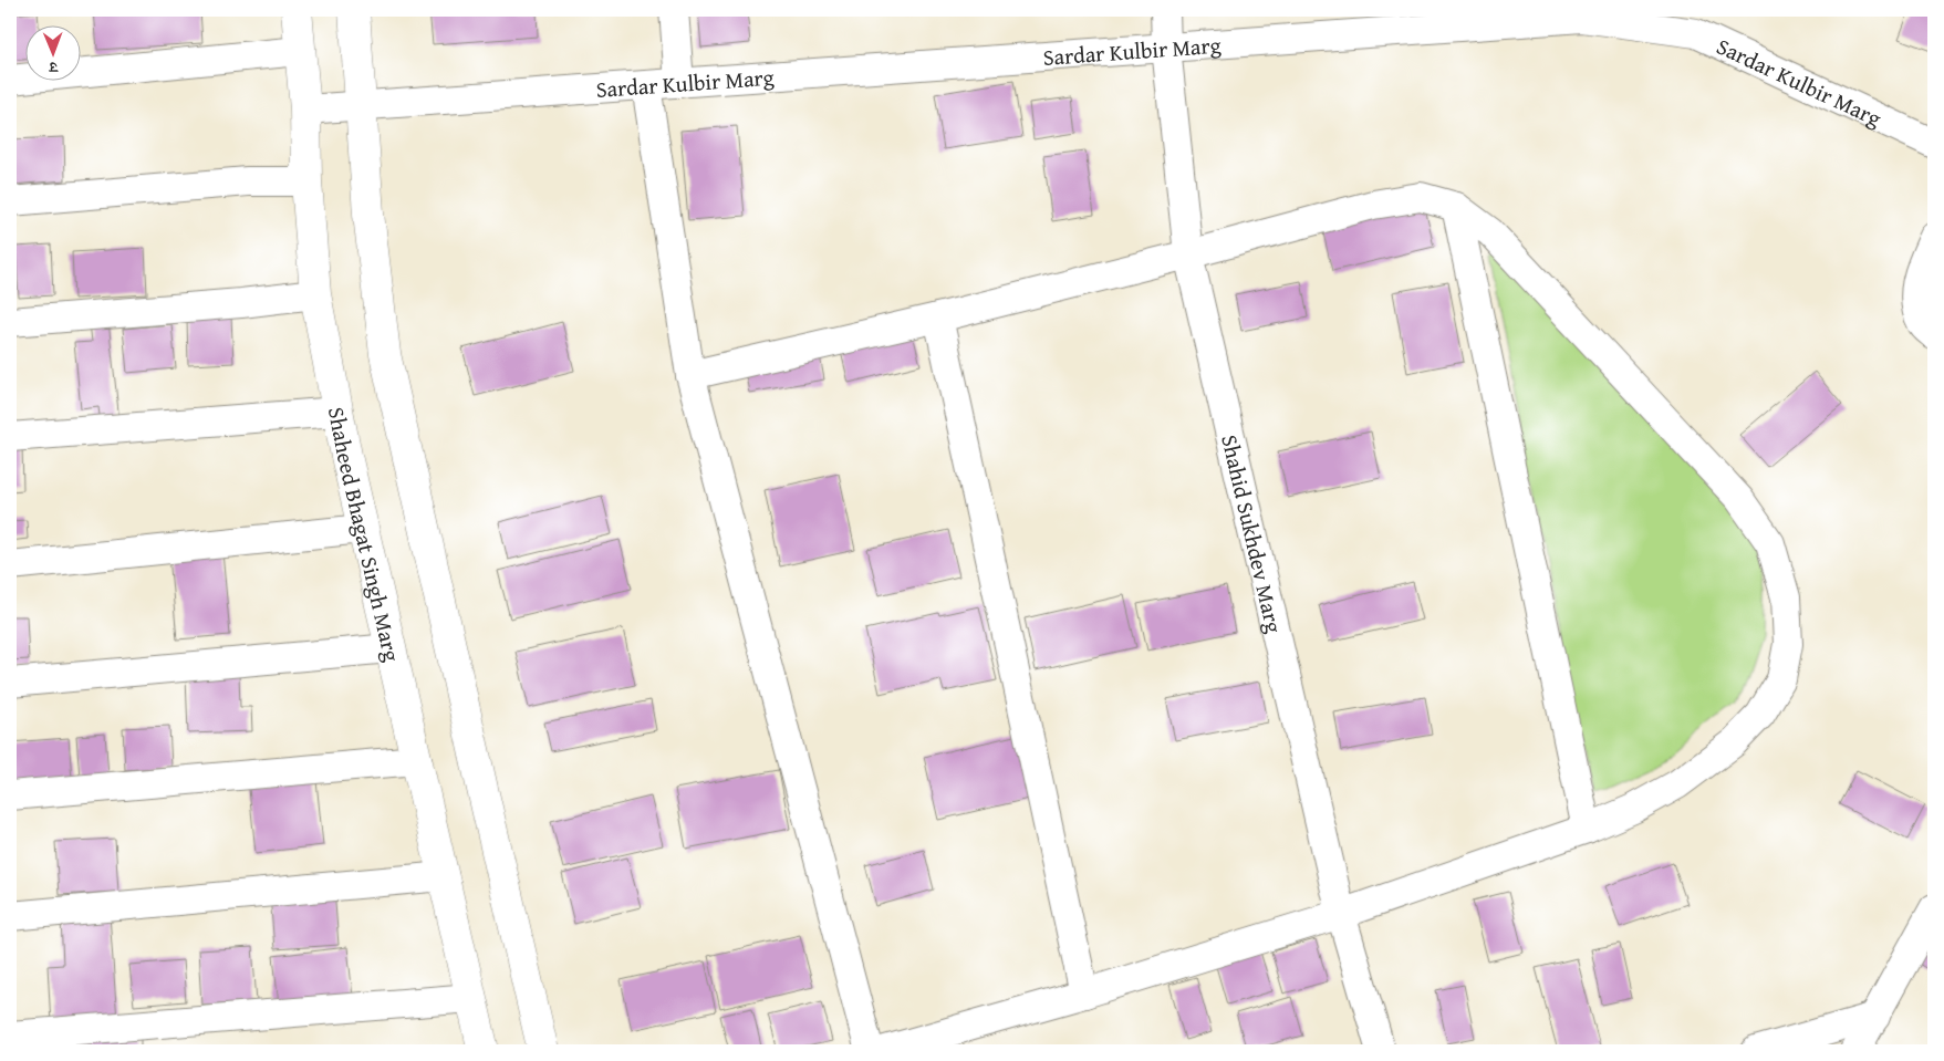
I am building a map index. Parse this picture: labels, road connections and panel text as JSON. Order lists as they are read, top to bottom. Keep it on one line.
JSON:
{"streets":{"street":["Sardar Kulbir Marg","Shaheed Bhagat Singh Marg","Shahid Sukhdev Marg"]},"crossings":[["Sardar Kulbir Marg","Shaheed Bhagat Singh Marg"],["Sardar Kulbir Marg","Shahid Sukhdev Marg"]],"north":"bottom"}
